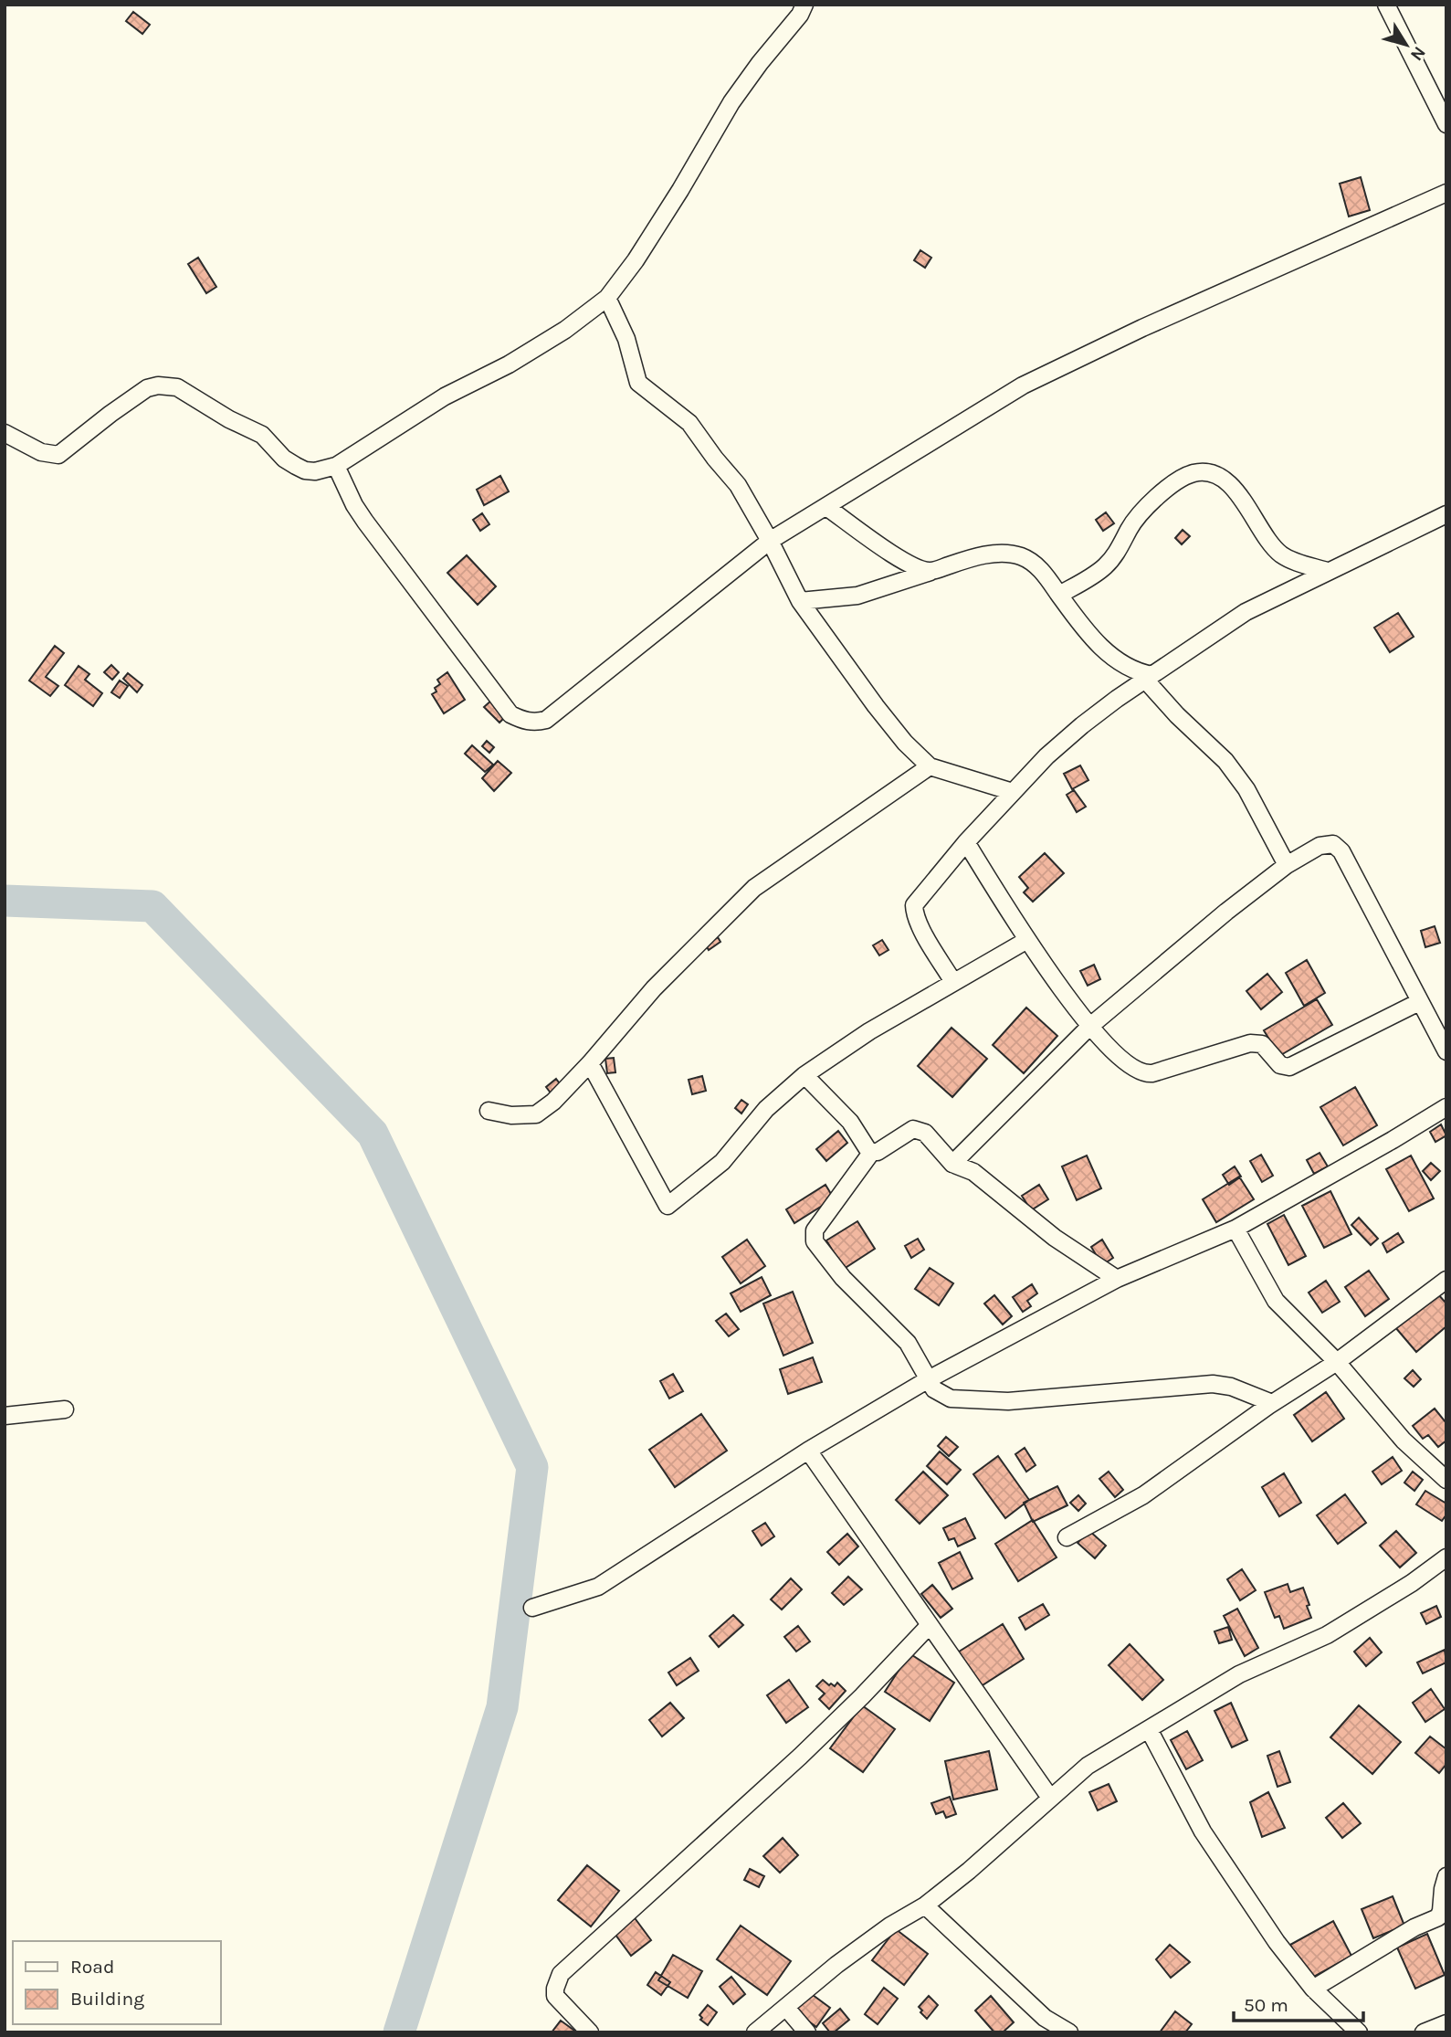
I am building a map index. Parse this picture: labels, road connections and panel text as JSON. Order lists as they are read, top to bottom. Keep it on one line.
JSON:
{"legend":["Road","Building"],"scale_bar":"50 m","north":"bottom right"}
